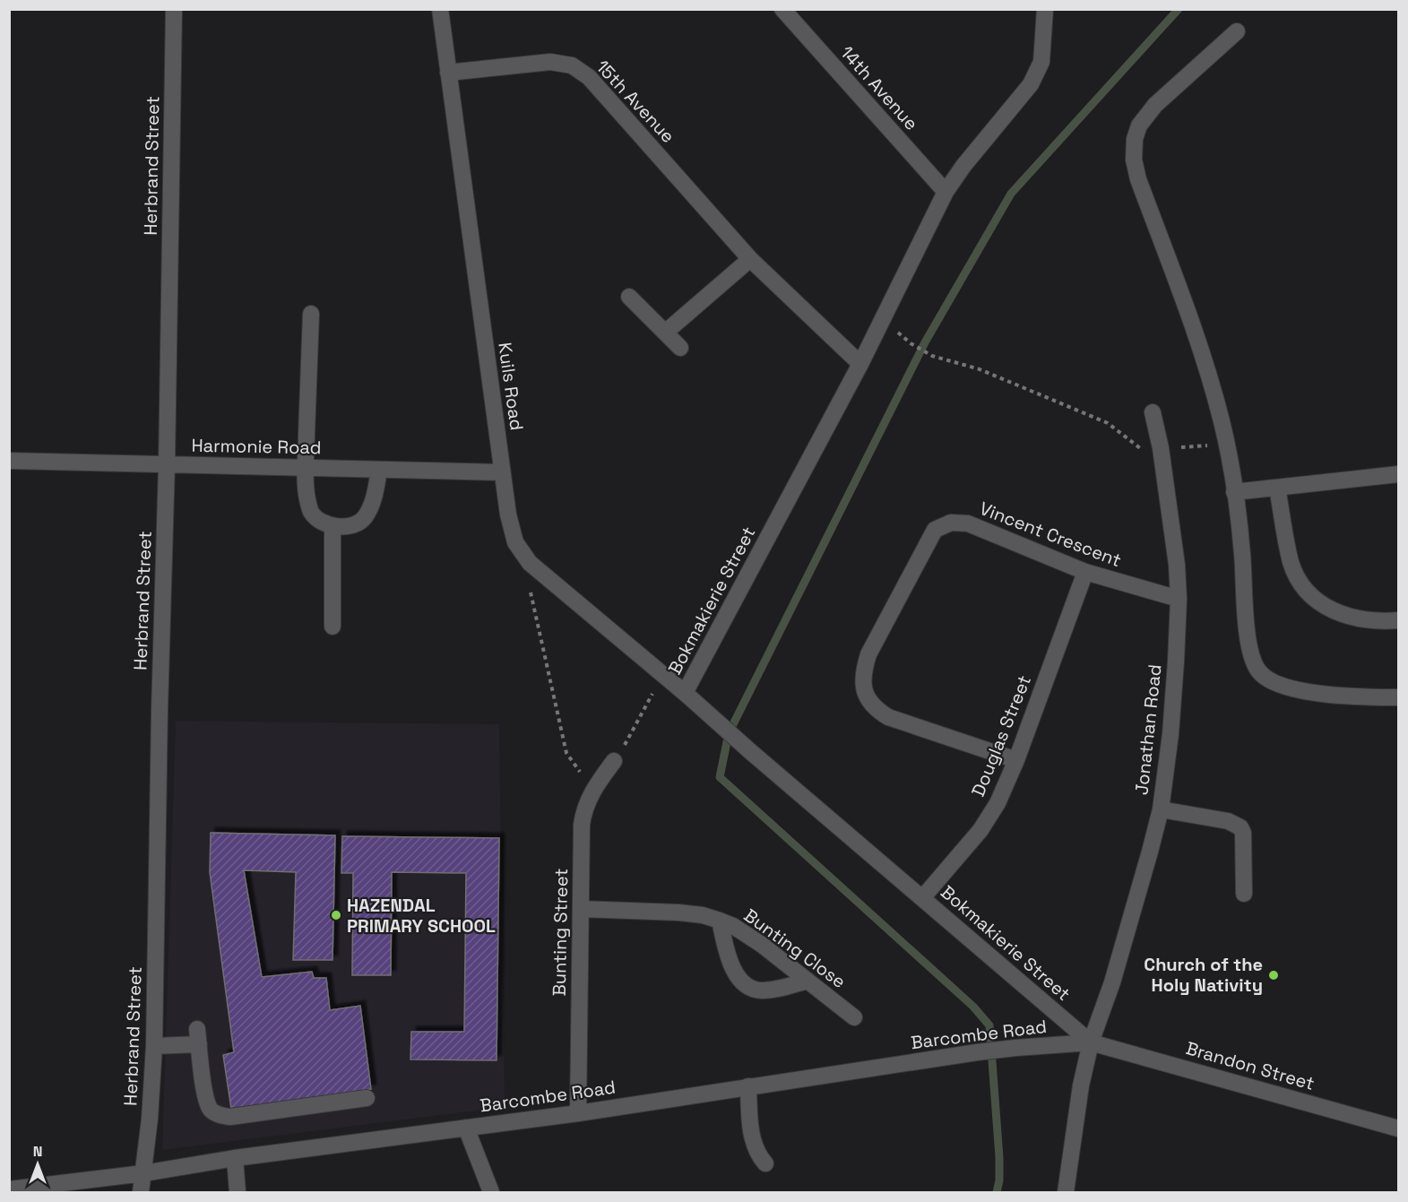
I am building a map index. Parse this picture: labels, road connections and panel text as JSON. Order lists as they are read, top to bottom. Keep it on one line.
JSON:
{"streets":{"street":["14th Avenue","15th Avenue","Herbrand Street","Kuils Road","Harmonie Road","Vincent Crescent","Bokmakierie Street","Jonathan Road","Douglas Street","Bunting Street","Bunting Close","Barcombe Road","Brandon Street"]},"crossings":[["14th Avenue","Bokmakierie Street"],["15th Avenue","Kuils Road"],["15th Avenue","Bokmakierie Street"],["Herbrand Street","Harmonie Road"],["Herbrand Street","Barcombe Road"],["Kuils Road","Harmonie Road"],["Kuils Road","Bokmakierie Street"],["Vincent Crescent","Jonathan Road"],["Vincent Crescent","Douglas Street"],["Bokmakierie Street","Jonathan Road"],["Bokmakierie Street","Douglas Street"],["Bokmakierie Street","Barcombe Road"],["Bokmakierie Street","Brandon Street"],["Jonathan Road","Barcombe Road"],["Jonathan Road","Brandon Street"],["Bunting Street","Bunting Close"],["Bunting Street","Barcombe Road"],["Barcombe Road","Brandon Street"]],"places":["HAZENDAL PRIMARY SCHOOL","Church of the Holy Nativity"],"north":"top"}
